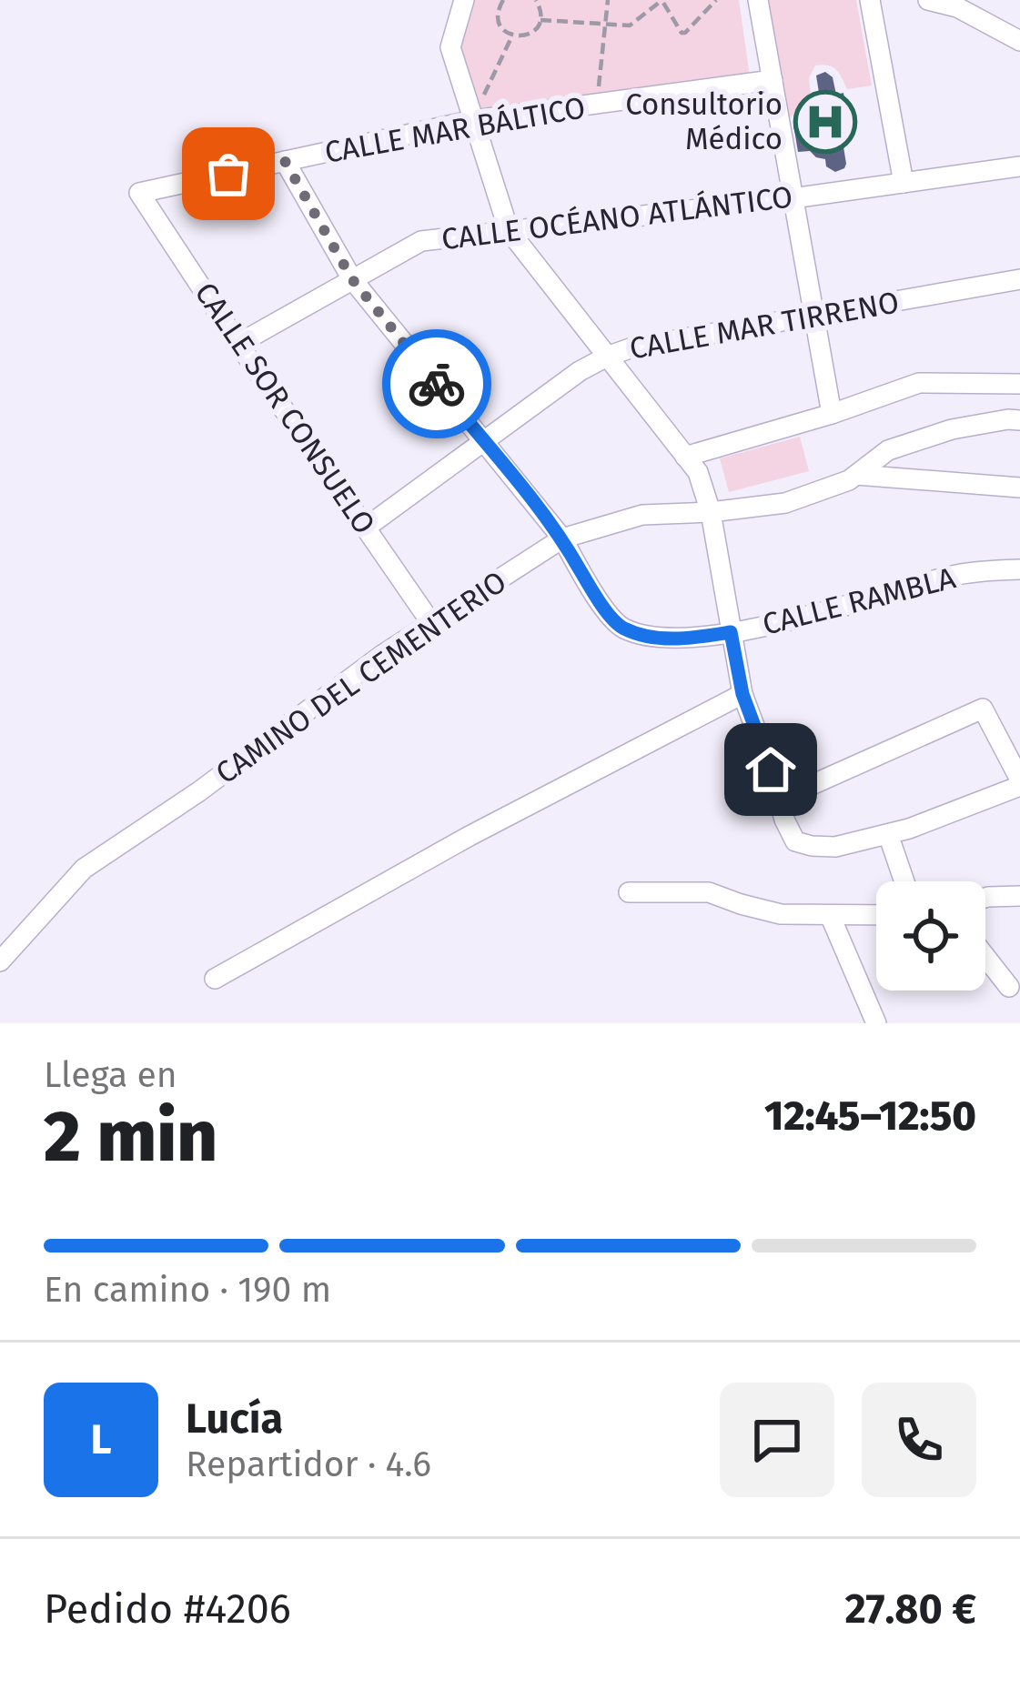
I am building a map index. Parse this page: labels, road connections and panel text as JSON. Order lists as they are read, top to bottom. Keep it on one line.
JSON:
{"streets":{"street":["CALLE MAR BÁLTICO","CALLE OCÉANO ATLÁNTICO","CALLE MAR TIRRENO","CALLE SOR CONSUELO","CALLE RAMBLA","CAMINO DEL CEMENTERIO"]},"crossings":[["CALLE MAR BÁLTICO","CALLE SOR CONSUELO"],["CALLE MAR BÁLTICO","CALLE RAMBLA"],["CALLE OCÉANO ATLÁNTICO","CALLE SOR CONSUELO"],["CALLE OCÉANO ATLÁNTICO","CALLE RAMBLA"],["CALLE MAR TIRRENO","CALLE SOR CONSUELO"],["CALLE MAR TIRRENO","CALLE RAMBLA"],["CALLE SOR CONSUELO","CAMINO DEL CEMENTERIO"],["CALLE RAMBLA","CAMINO DEL CEMENTERIO"]],"places":{"hospital":["Consultorio Médico"]},"page":{"heading":["2 min","Llega en","12:45–12:50"],"panel":["Lucía","Repartidor · 4.6","Pedido #4206","27.80 €"],"bar":"En camino · 190 m","round":"L"}}
